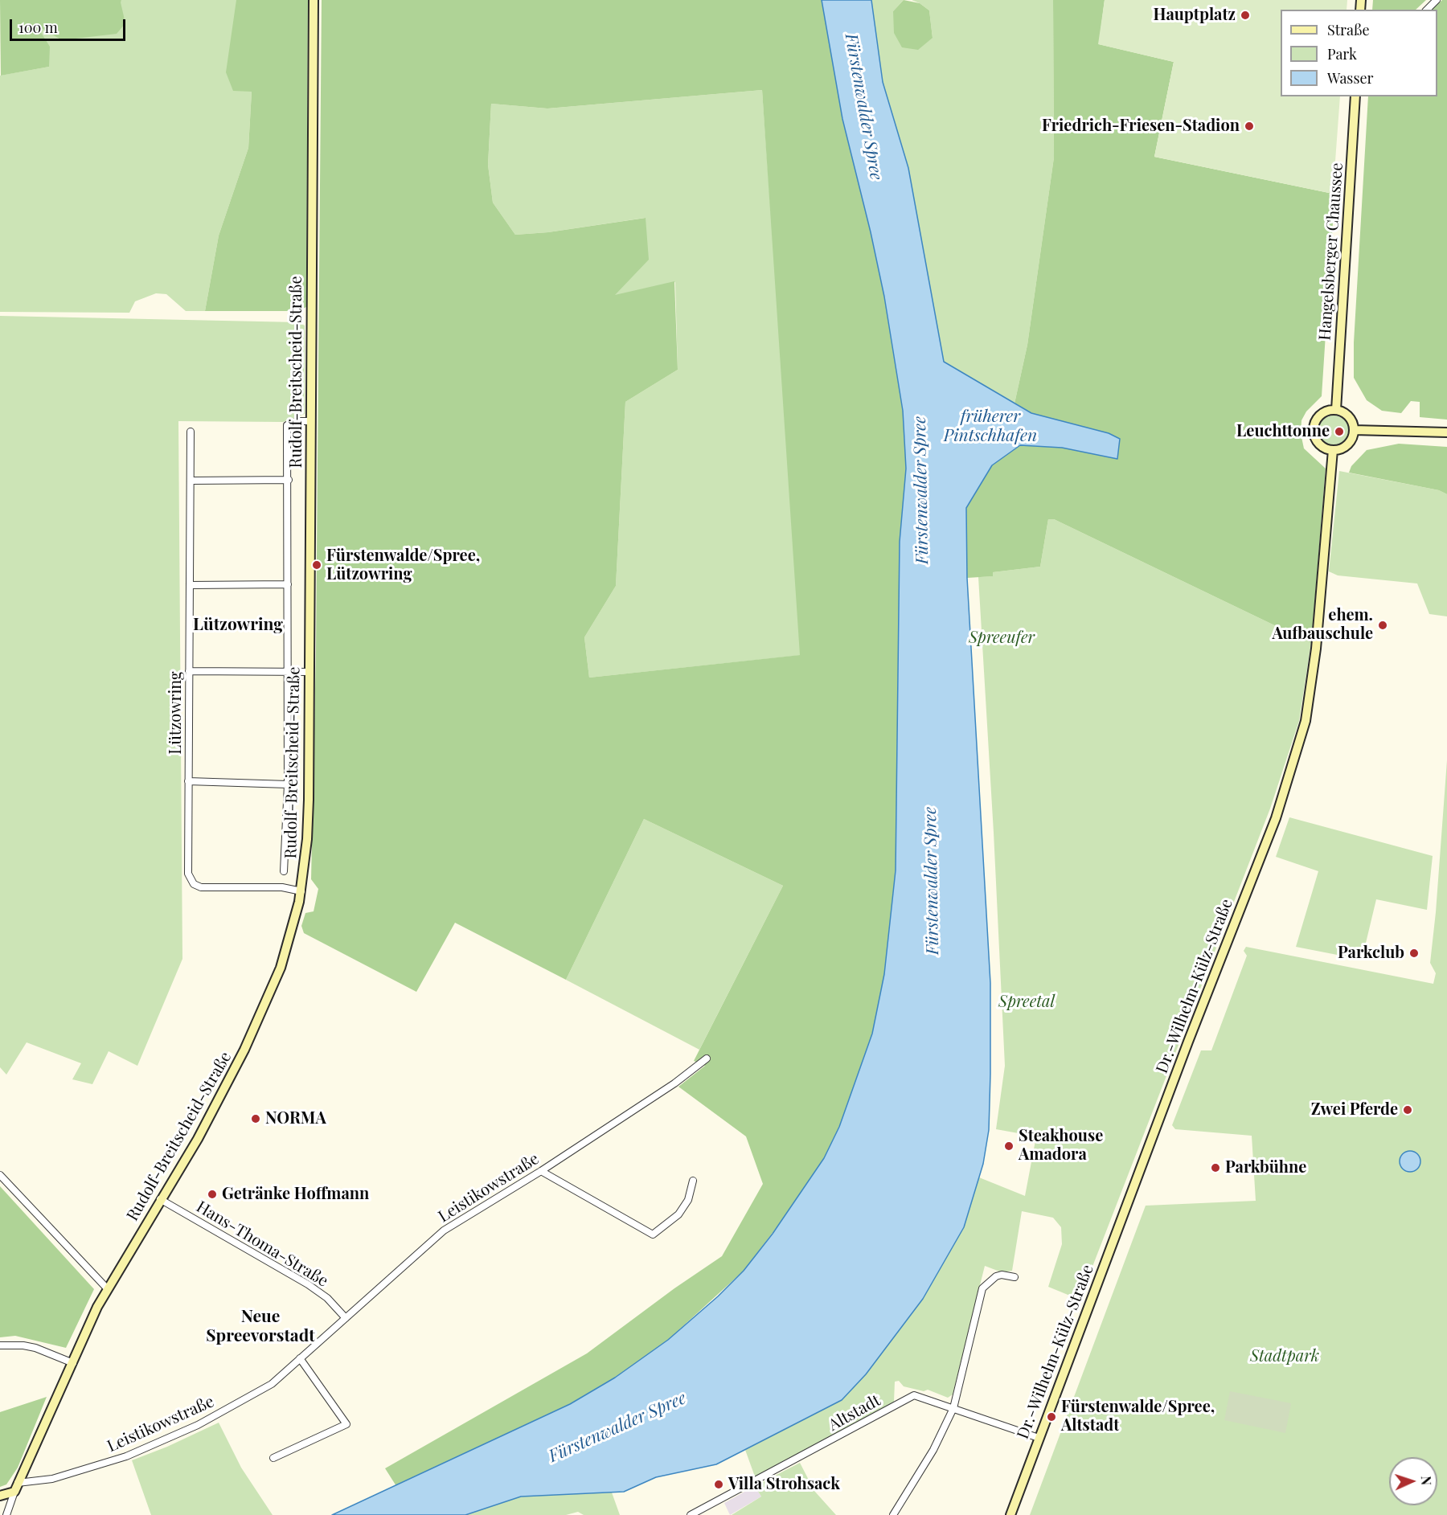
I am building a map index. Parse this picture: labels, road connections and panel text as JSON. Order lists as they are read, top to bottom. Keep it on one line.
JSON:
{"streets":{"main road":["Hangelsberger Chaussee","Rudolf-Breitscheid-Straße","Dr.-Wilhelm-Külz-Straße"],"street":["Lützowring","Leistikowstraße","Hans-Thoma-Straße","Altstadt"]},"crossings":[["Hangelsberger Chaussee","Dr.-Wilhelm-Külz-Straße"],["Rudolf-Breitscheid-Straße","Lützowring"],["Rudolf-Breitscheid-Straße","Leistikowstraße"],["Rudolf-Breitscheid-Straße","Hans-Thoma-Straße"],["Dr.-Wilhelm-Külz-Straße","Altstadt"],["Leistikowstraße","Hans-Thoma-Straße"]],"districts":["Lützowring","Neue Spreevorstadt"],"water":["Fürstenwalder Spree","früherer Pintschhafen"],"parks":["Spreeufer","Spreetal","Stadtpark"],"places":["Hauptplatz","Friedrich-Friesen-Stadion","Leuchttonne","Fürstenwalde/Spree, Lützowring","ehem. Aufbauschule","Parkclub","Zwei Pferde","NORMA","Steakhouse Amadora","Parkbühne","Getränke Hoffmann","Fürstenwalde/Spree, Altstadt","Villa Strohsack"],"legend":["Straße","Park","Wasser"],"scale_bar":"100 m","north":"right"}
